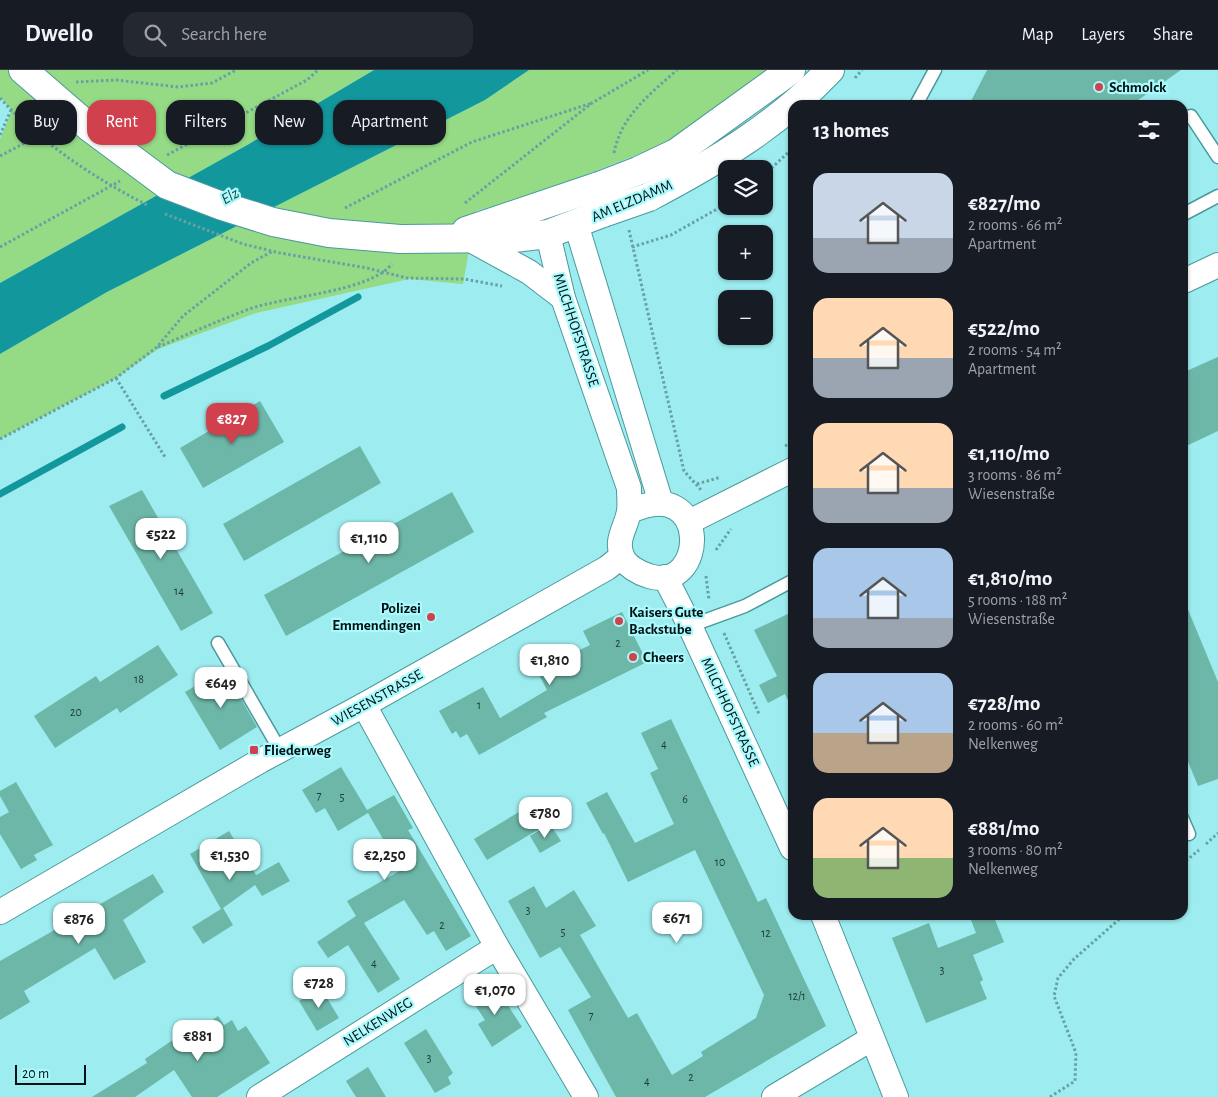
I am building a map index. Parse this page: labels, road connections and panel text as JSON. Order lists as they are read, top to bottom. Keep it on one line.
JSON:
{"streets":{"main road":["AM ELZDAMM"],"street":["MILCHHOFSTRASSE","WIESENSTRASSE","NELKENWEG"]},"crossings":[["AM ELZDAMM","MILCHHOFSTRASSE"],["MILCHHOFSTRASSE","WIESENSTRASSE"]],"water":["Elz"],"places":{"other":["Schmolck","Polizei Emmendingen","Kaisers Gute Backstube","Cheers"],"transit":["Fliederweg"]},"house_numbers":["14","2","18","1","20","4","7","5","6","10","3","2","5","12","4","3","12/1","7","3","2","4"],"scale_bar":"20 m","page":{"header":"Dwello","search":"Search here","nav":["Map","Layers","Share"],"chip":["Buy","Rent","Filters","New","Apartment"],"heading":"13 homes","map_buttons":["+","−"],"list":[{"name":"€827/mo","note":"2 rooms · 66 m² · Apartment"},{"name":"€522/mo","note":"2 rooms · 54 m² · Apartment"},{"name":"€1,110/mo","note":"3 rooms · 86 m² · Wiesenstraße"},{"name":"€1,810/mo","note":"5 rooms · 188 m² · Wiesenstraße"},{"name":"€728/mo","note":"2 rooms · 60 m² · Nelkenweg"},{"name":"€881/mo","note":"3 rooms · 80 m² · Nelkenweg"}],"price":["€827","€522","€1,110","€1,810","€649","€780","€1,530","€2,250","€671","€876","€728","€1,070","€881"],"scale":"20 m"}}
